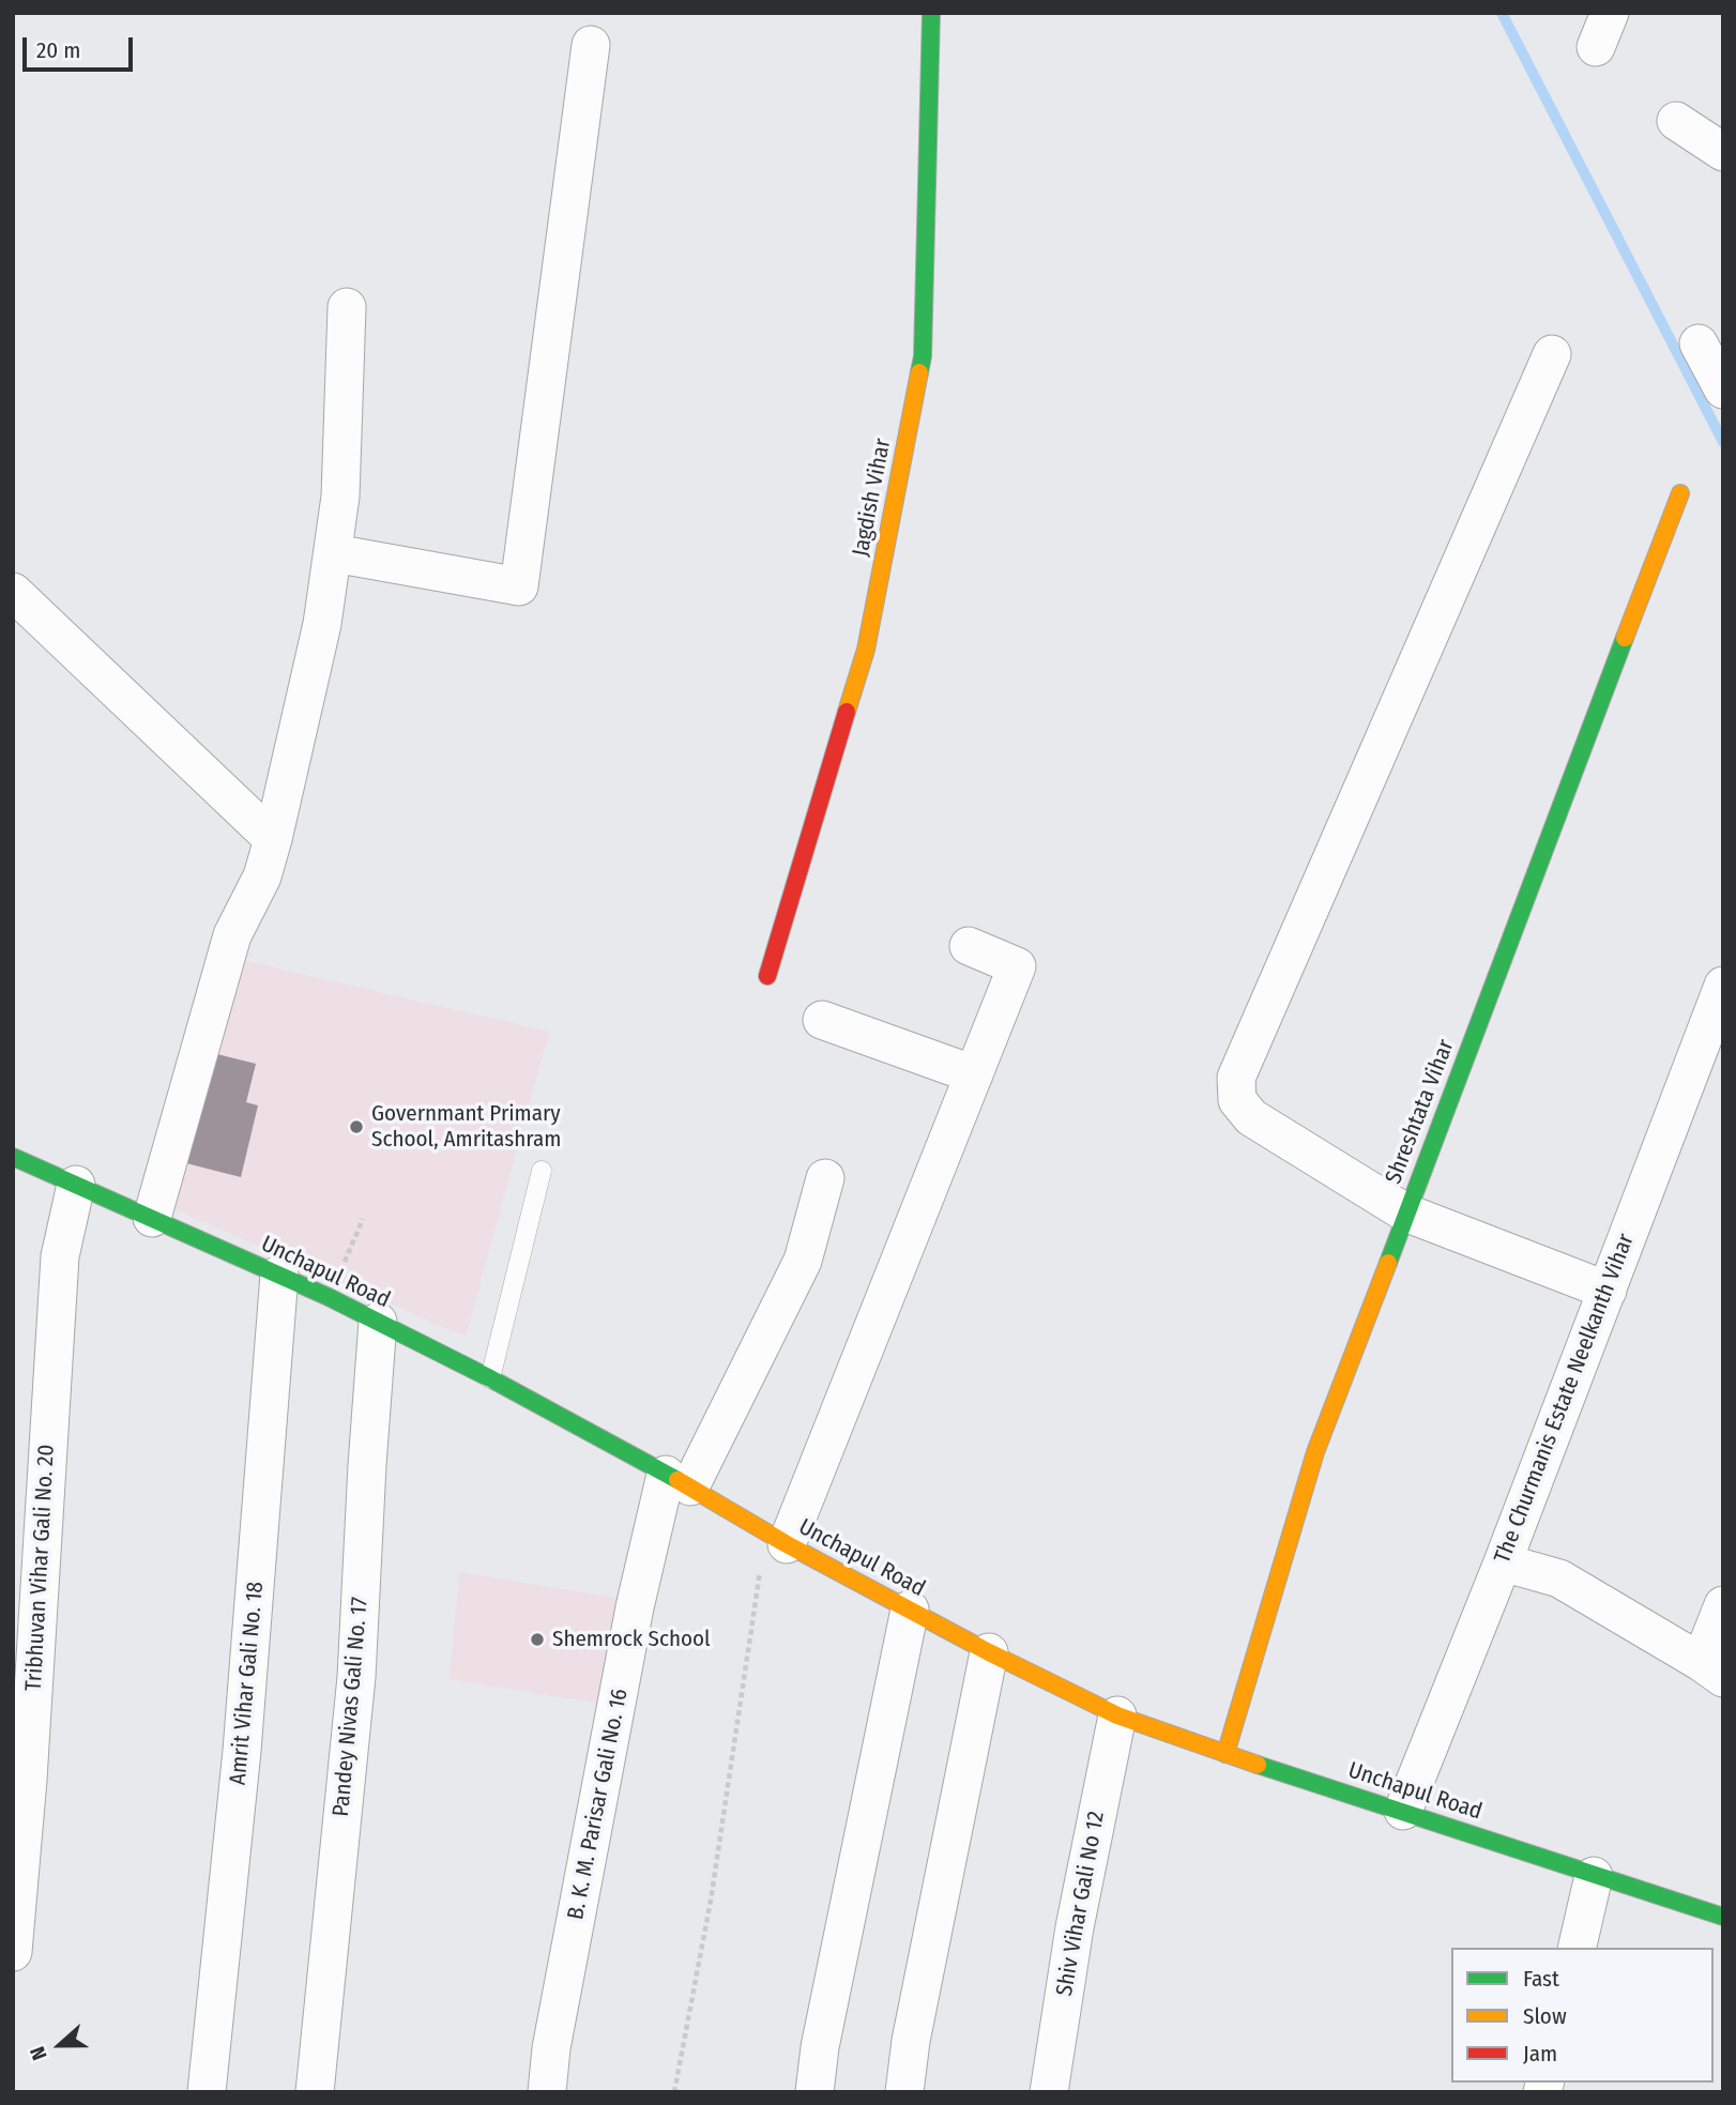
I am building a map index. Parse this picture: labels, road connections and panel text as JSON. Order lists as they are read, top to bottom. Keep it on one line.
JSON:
{"streets":{"street":["Jagdish Vihar","Shreshtata Vihar","Unchapul Road","The Churmanis Estate Neelkanth Vihar","Tribhuvan Vihar Gali No. 20","Amrit Vihar Gali No. 18","Pandey Nivas Gali No. 17","B. K. M. Parisar Gali No. 16","Shiv Vihar Gali No 12"]},"crossings":[["Shreshtata Vihar","Unchapul Road"],["Unchapul Road","The Churmanis Estate Neelkanth Vihar"],["Unchapul Road","Tribhuvan Vihar Gali No. 20"],["Unchapul Road","Amrit Vihar Gali No. 18"],["Unchapul Road","Pandey Nivas Gali No. 17"],["Unchapul Road","B. K. M. Parisar Gali No. 16"],["Unchapul Road","Shiv Vihar Gali No 12"]],"places":["Governmant Primary School, Amritashram","Shemrock School"],"legend":["Fast","Slow","Jam"],"scale_bar":"20 m","north":"left"}
